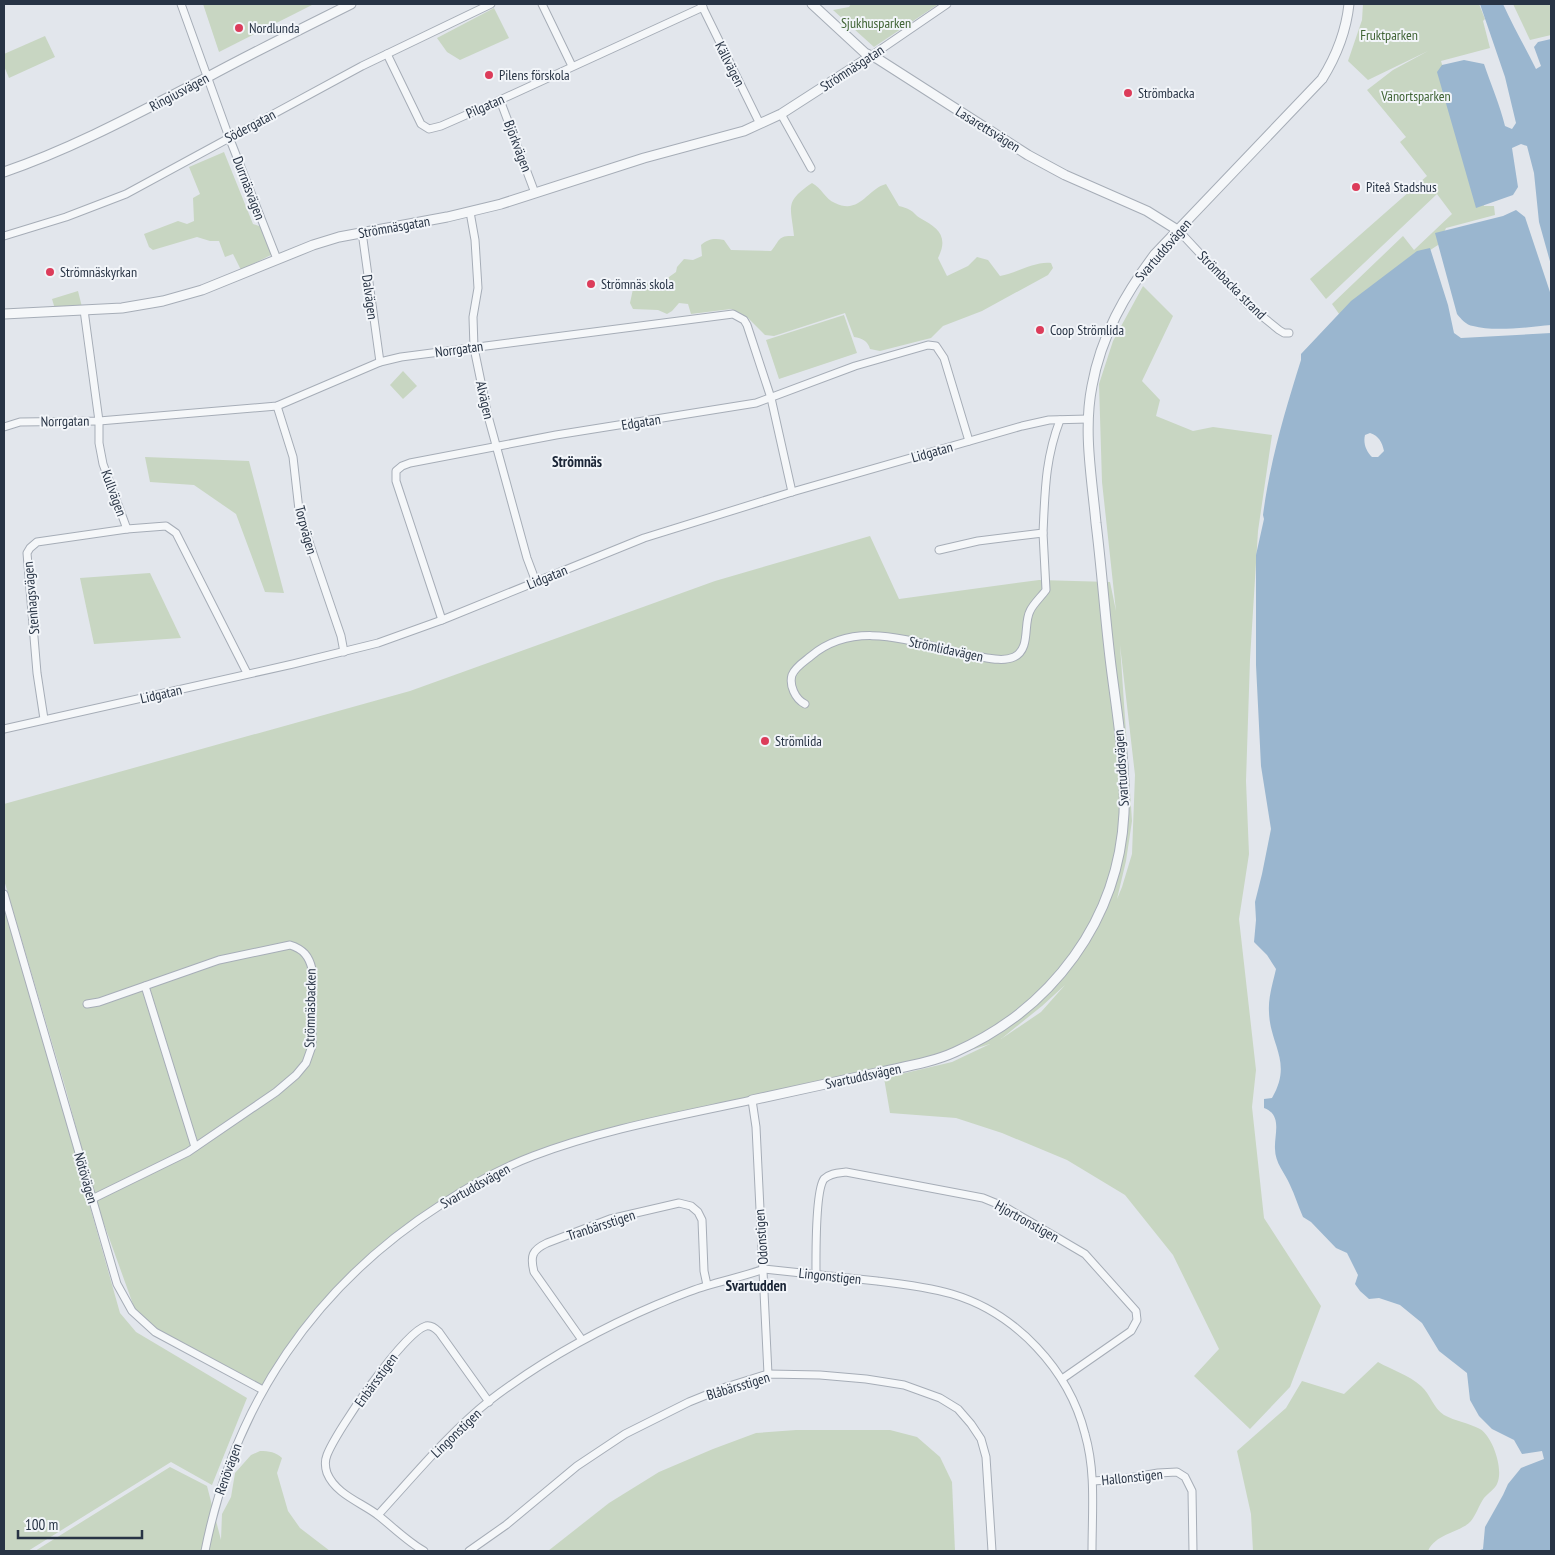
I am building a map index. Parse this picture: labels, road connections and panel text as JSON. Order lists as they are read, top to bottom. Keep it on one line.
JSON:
{"streets":{"street":["Källvägen","Strömnäsgatan","Ringiusvägen","Pilgatan","Södergatan","Lasarettsvägen","Björkvägen","Durrnäsvägen","Svartuddsvägen","Strömbacka strand","Dalvägen","Norrgatan","Alvägen","Edgatan","Lidgatan","Kullvägen","Torpvägen","Stenhagsvägen","Strömlidavägen","Strömnäsbacken","Nötövägen","Hjortronstigen","Tranbärsstigen","Odonstigen","Lingonstigen","Enbärsstigen","Blåbärsstigen","Renövägen","Hallonstigen"]},"crossings":[["Källvägen","Strömnäsgatan"],["Källvägen","Pilgatan"],["Strömnäsgatan","Lasarettsvägen"],["Strömnäsgatan","Björkvägen"],["Strömnäsgatan","Durrnäsvägen"],["Strömnäsgatan","Dalvägen"],["Strömnäsgatan","Alvägen"],["Strömnäsgatan","Kullvägen"],["Ringiusvägen","Durrnäsvägen"],["Pilgatan","Södergatan"],["Pilgatan","Björkvägen"],["Södergatan","Durrnäsvägen"],["Lasarettsvägen","Svartuddsvägen"],["Lasarettsvägen","Strömbacka strand"],["Svartuddsvägen","Strömbacka strand"],["Svartuddsvägen","Lidgatan"],["Svartuddsvägen","Nötövägen"],["Svartuddsvägen","Odonstigen"],["Svartuddsvägen","Renövägen"],["Dalvägen","Norrgatan"],["Norrgatan","Alvägen"],["Norrgatan","Edgatan"],["Norrgatan","Lidgatan"],["Norrgatan","Kullvägen"],["Norrgatan","Torpvägen"],["Alvägen","Edgatan"],["Alvägen","Lidgatan"],["Edgatan","Lidgatan"],["Lidgatan","Kullvägen"],["Lidgatan","Torpvägen"],["Lidgatan","Stenhagsvägen"],["Lidgatan","Strömlidavägen"],["Kullvägen","Stenhagsvägen"],["Strömnäsbacken","Nötövägen"],["Nötövägen","Renövägen"],["Hjortronstigen","Lingonstigen"],["Tranbärsstigen","Lingonstigen"],["Odonstigen","Lingonstigen"],["Odonstigen","Blåbärsstigen"],["Lingonstigen","Enbärsstigen"],["Lingonstigen","Hallonstigen"]],"districts":["Strömnäs","Svartudden"],"parks":["Sjukhusparken","Fruktparken","Vänortsparken"],"places":["Nordlunda","Pilens förskola","Strömbacka","Piteå Stadshus","Strömnäskyrkan","Strömnäs skola","Coop Strömlida","Strömlida"],"scale_bar":"100 m"}
